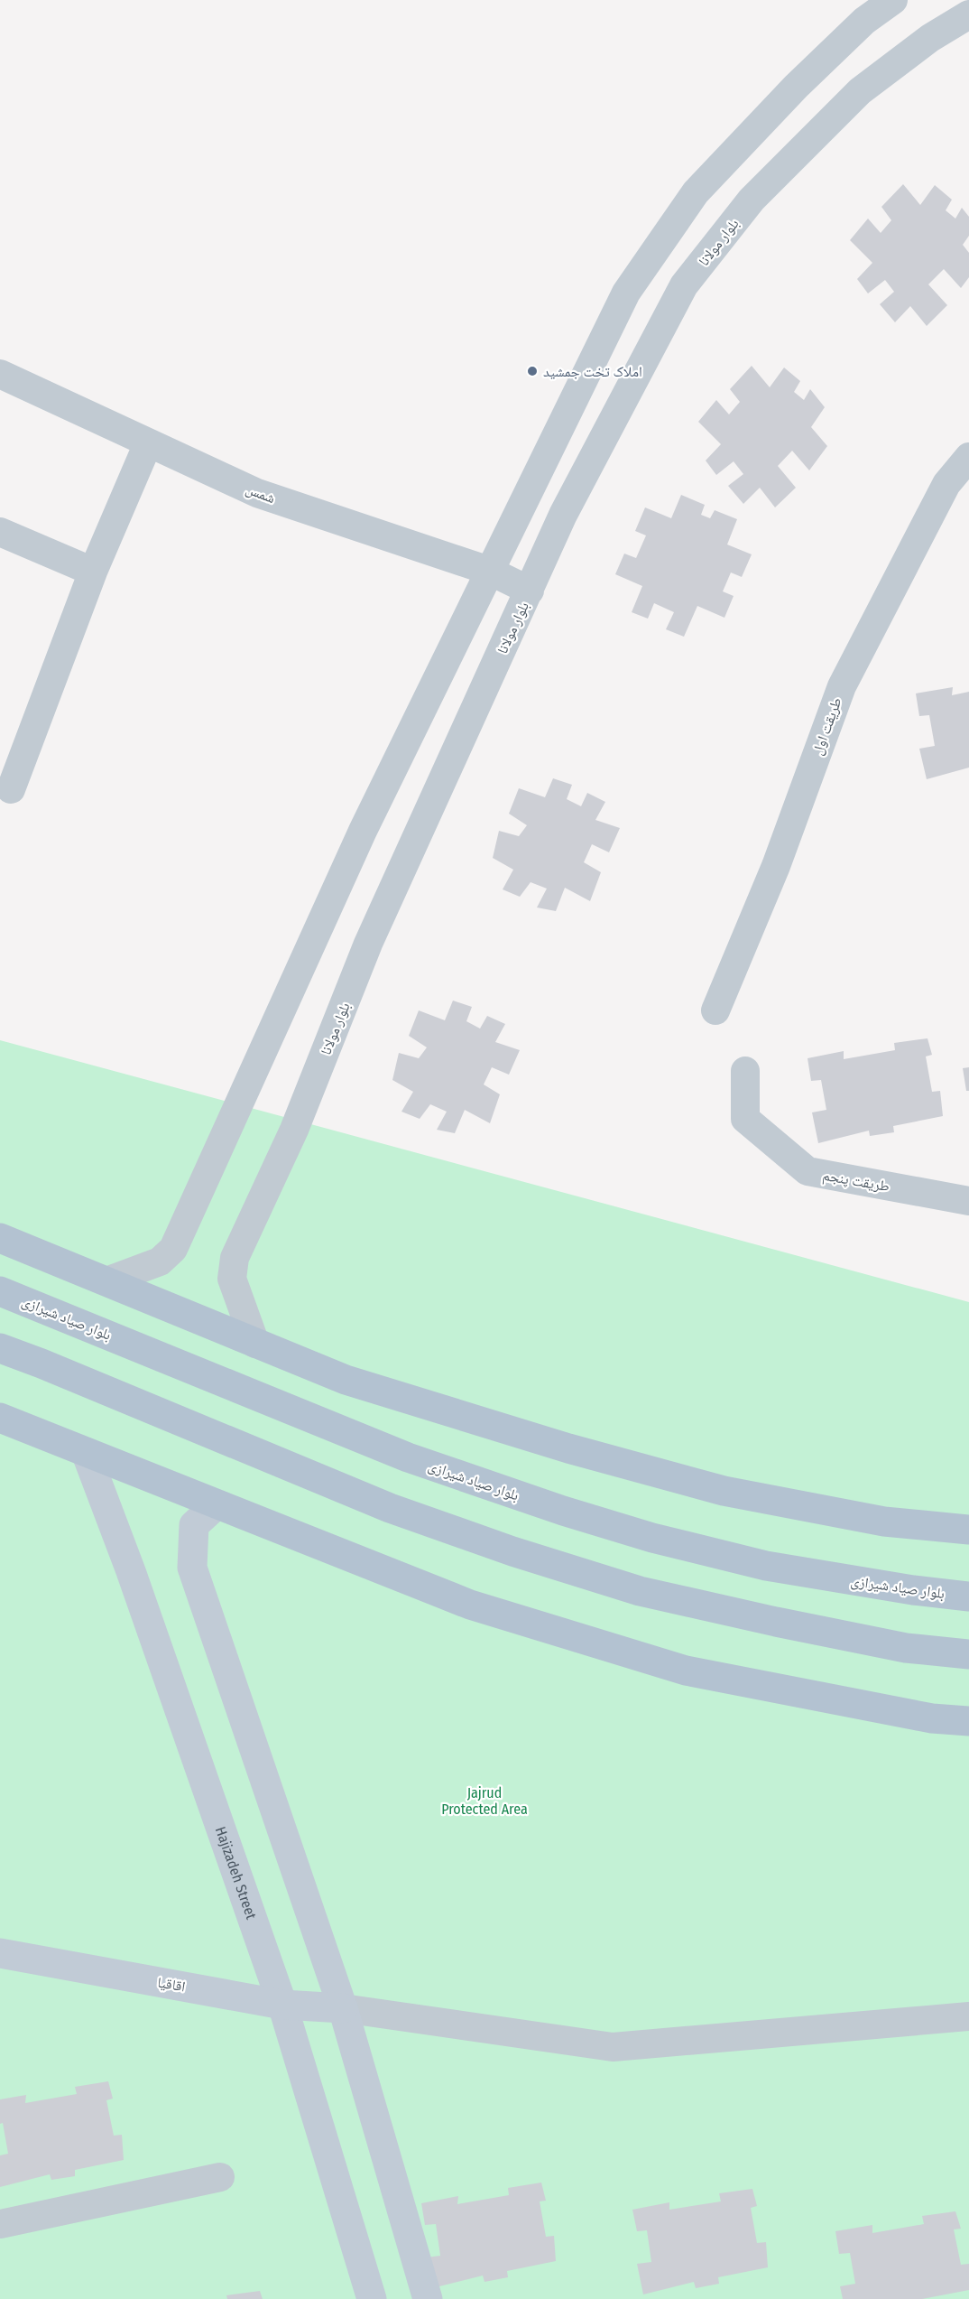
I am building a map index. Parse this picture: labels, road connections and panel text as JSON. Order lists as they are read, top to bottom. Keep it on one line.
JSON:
{"streets":{"main road":["بلوار صیاد شیرازی"],"street":["بلوار مولانا","شمس","طریقت اول","طریقت پنجم","Hajizadeh Street","اقاقیا"]},"crossings":[["بلوار مولانا","شمس"],["Hajizadeh Street","اقاقیا"]],"parks":["Jajrud Protected Area"],"places":["املاک تخت جمشید"]}
